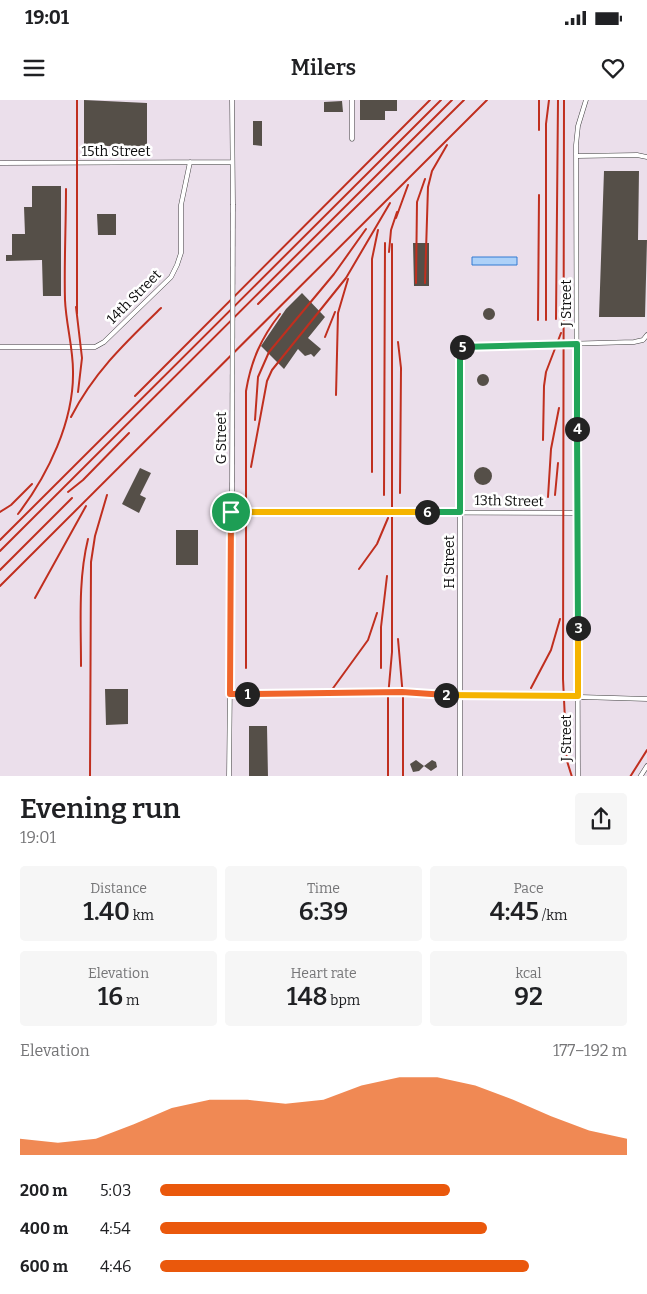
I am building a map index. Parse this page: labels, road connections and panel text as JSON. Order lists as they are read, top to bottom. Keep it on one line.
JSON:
{"streets":{"lane":["15th Street","14th Street","J Street","G Street","13th Street","H Street"]},"crossings":[["15th Street","14th Street"],["15th Street","G Street"],["J Street","13th Street"],["J Street","H Street"],["G Street","13th Street"],["13th Street","H Street"]],"page":{"status":"19:01","header":"Milers","pins":["5","4","6","3","1","2"],"heading":["Evening run","19:01"],"stats":[["Distance","1.40 km"],["Time","6:39"],["Pace","4:45 /km"],["Elevation","16 m"],["Heart rate","148 bpm"],["kcal","92"]],"chart":["Elevation","177–192 m"],"list":[{"name":"200 m","note":"5:03"},{"name":"400 m","note":"4:54"},{"name":"600 m","note":"4:46"}]}}
